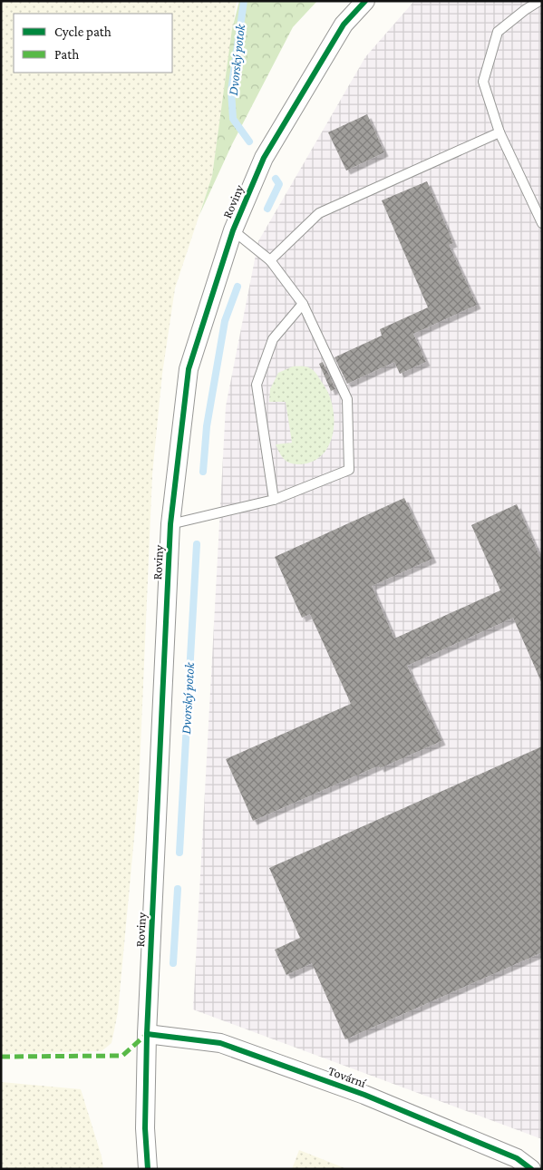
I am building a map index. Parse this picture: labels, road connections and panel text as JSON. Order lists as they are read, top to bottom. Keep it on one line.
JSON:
{"streets":{"street":["Roviny","Tovární"]},"crossings":[["Roviny","Tovární"]],"water":["Dvorský potok"],"legend":["Cycle path","Path"]}
